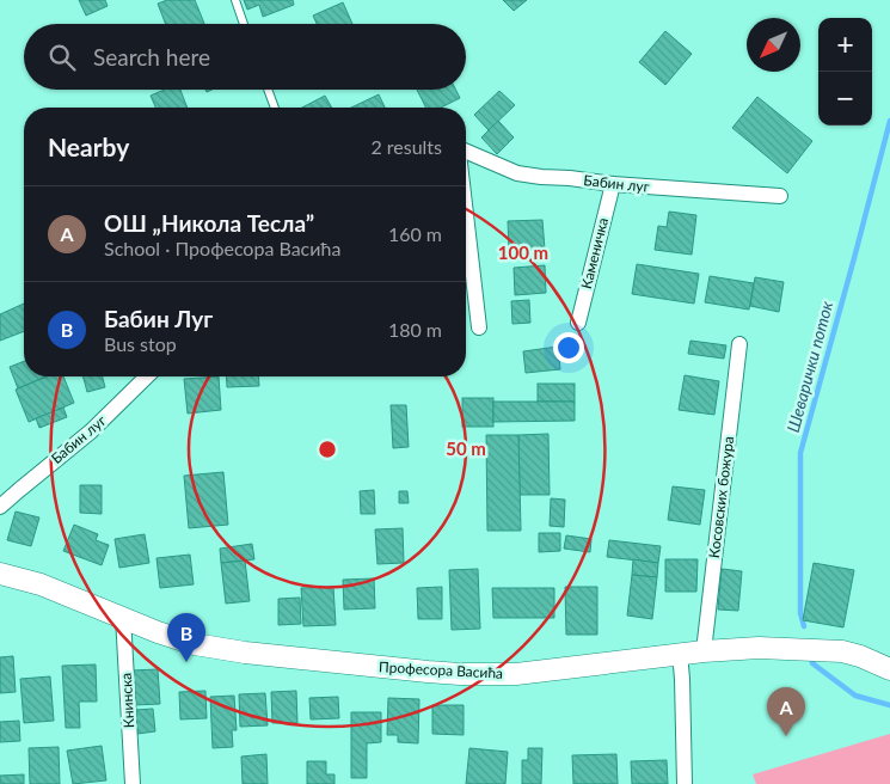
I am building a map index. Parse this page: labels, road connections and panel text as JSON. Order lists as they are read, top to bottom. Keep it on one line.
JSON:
{"streets":{"street":["Бабин луг","Каменичка","Косовских божура","Професора Васића","Книнска"]},"crossings":[["Бабин луг","Каменичка"],["Косовских божура","Професора Васића"],["Професора Васића","Книнска"]],"water":["Шеварички поток"],"north":"bottom left","page":{"map_buttons":["+","−"],"search":"Search here","heading":["Nearby","2 results"],"list":[{"mark":"A","name":"ОШ „Никола Тесла”","note":"School · Професора Васића","value":"160 m"},{"mark":"B","name":"Бабин Луг","note":"Bus stop","value":"180 m"}],"pins":["B","A"]},"rings":["100 m","50 m"]}
